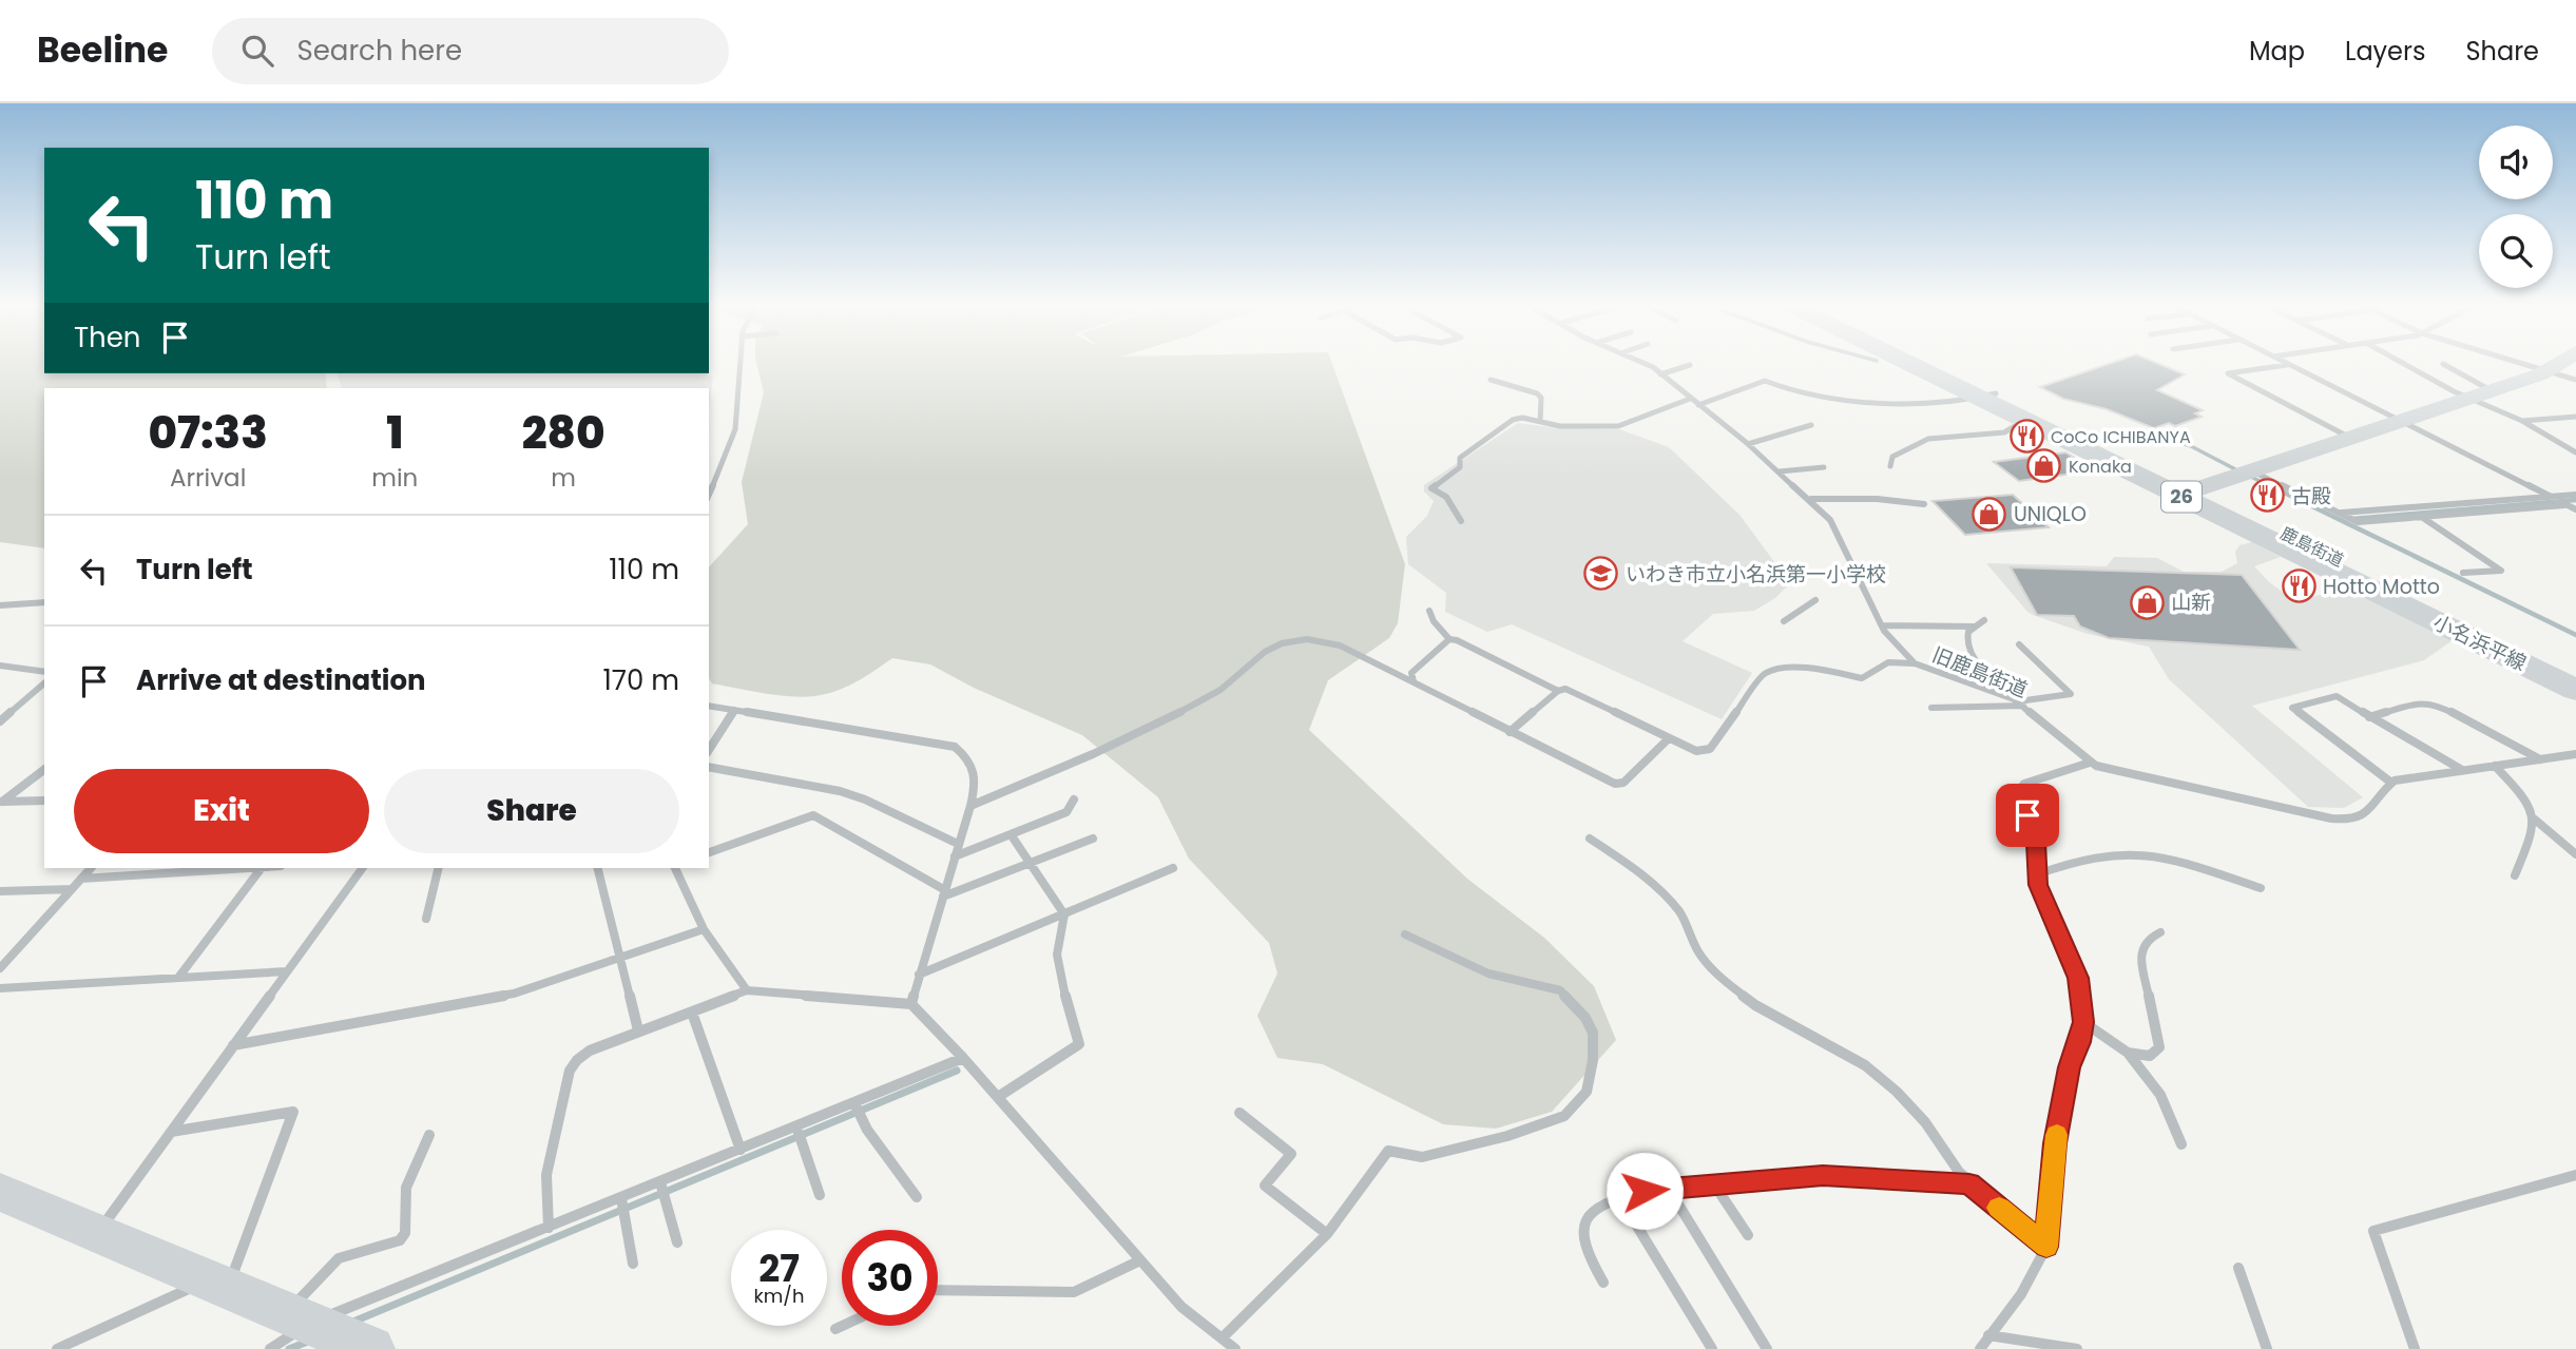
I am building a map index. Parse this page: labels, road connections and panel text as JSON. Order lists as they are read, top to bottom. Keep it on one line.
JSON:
{"streets":{"main road":["26","鹿島街道","小名浜平線"],"street":["旧鹿島街道"]},"crossings":[["鹿島街道","小名浜平線"]],"places":{"restaurant":["CoCo ICHIBANYA","古殿","Hotto Motto"],"shop":["Konaka","UNIQLO","山新"],"school or university":["いわき市立小名浜第一小学校"]},"page":{"header":"Beeline","search":"Search here","nav":["Map","Layers","Share"],"turn":["110 m","Turn left"],"then":"Then","eta":["07:33","Arrival","1","min","280","m"],"list":[{"name":"Turn left","value":"110 m"},{"name":"Arrive at destination","value":"170 m"}],"buttons":["Exit","Share"],"speed":"27 km/h","limit":"30"}}
